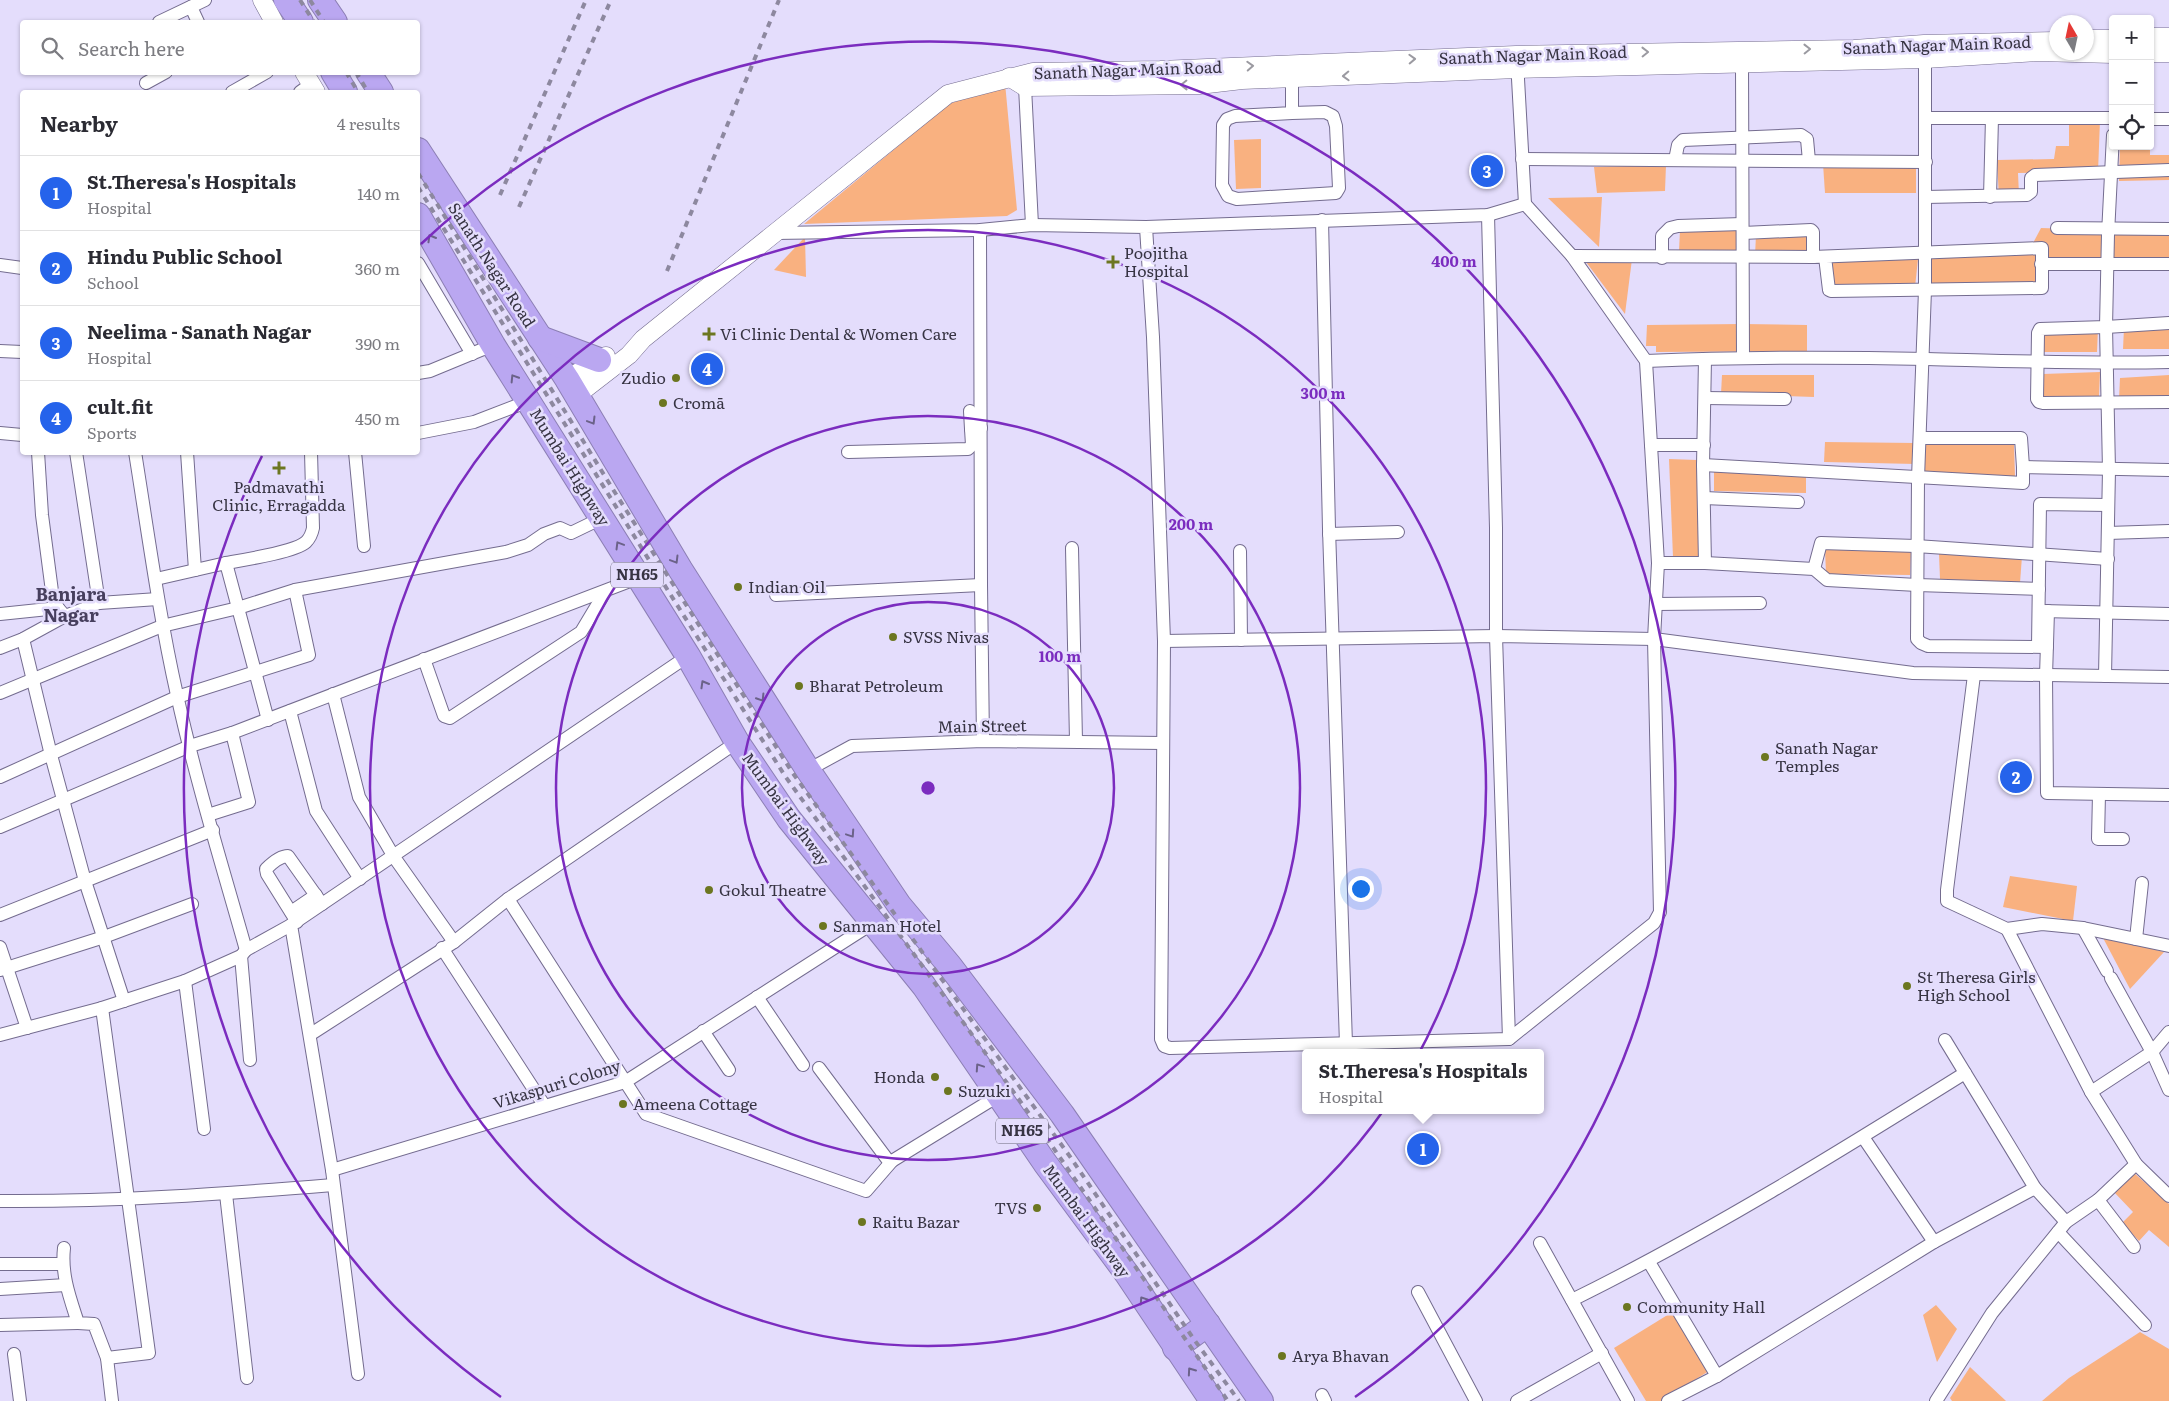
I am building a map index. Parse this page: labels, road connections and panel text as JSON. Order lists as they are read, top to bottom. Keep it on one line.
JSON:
{"streets":{"highway":["Sanath Nagar Road","Mumbai Highway","NH65"],"street":["Sanath Nagar Main Road","Main Street","Vikaspuri Colony"]},"crossings":[["Sanath Nagar Road","NH65"],["Mumbai Highway","Vikaspuri Colony"],["NH65","Main Street"]],"districts":["Banjara Nagar"],"places":{"health":["Poojitha Hospital","Vi Clinic Dental & Women Care","Padmavathi Clinic, Erragadda"],"other":["Zudio","Cromā","Indian Oil","SVSS Nivas","Bharat Petroleum","Sanath Nagar Temples","Gokul Theatre","Sanman Hotel","St Theresa Girls High School","Honda","Suzuki","Ameena Cottage","TVS","Raitu Bazar","Community Hall","Arya Bhavan"]},"north":"top","page":{"map_buttons":["+","−"],"search":"Search here","heading":["Nearby","4 results"],"pins":["3","4","2","1"],"list":[{"mark":"1","name":"St.Theresa's Hospitals","note":"Hospital","value":"140 m"},{"mark":"2","name":"Hindu Public School","note":"School","value":"360 m"},{"mark":"3","name":"Neelima - Sanath Nagar","note":"Hospital","value":"390 m"},{"mark":"4","name":"cult.fit","note":"Sports","value":"450 m"}],"popup":["St.Theresa's Hospitals","Hospital"]},"rings":["400 m","300 m","200 m","100 m"]}
